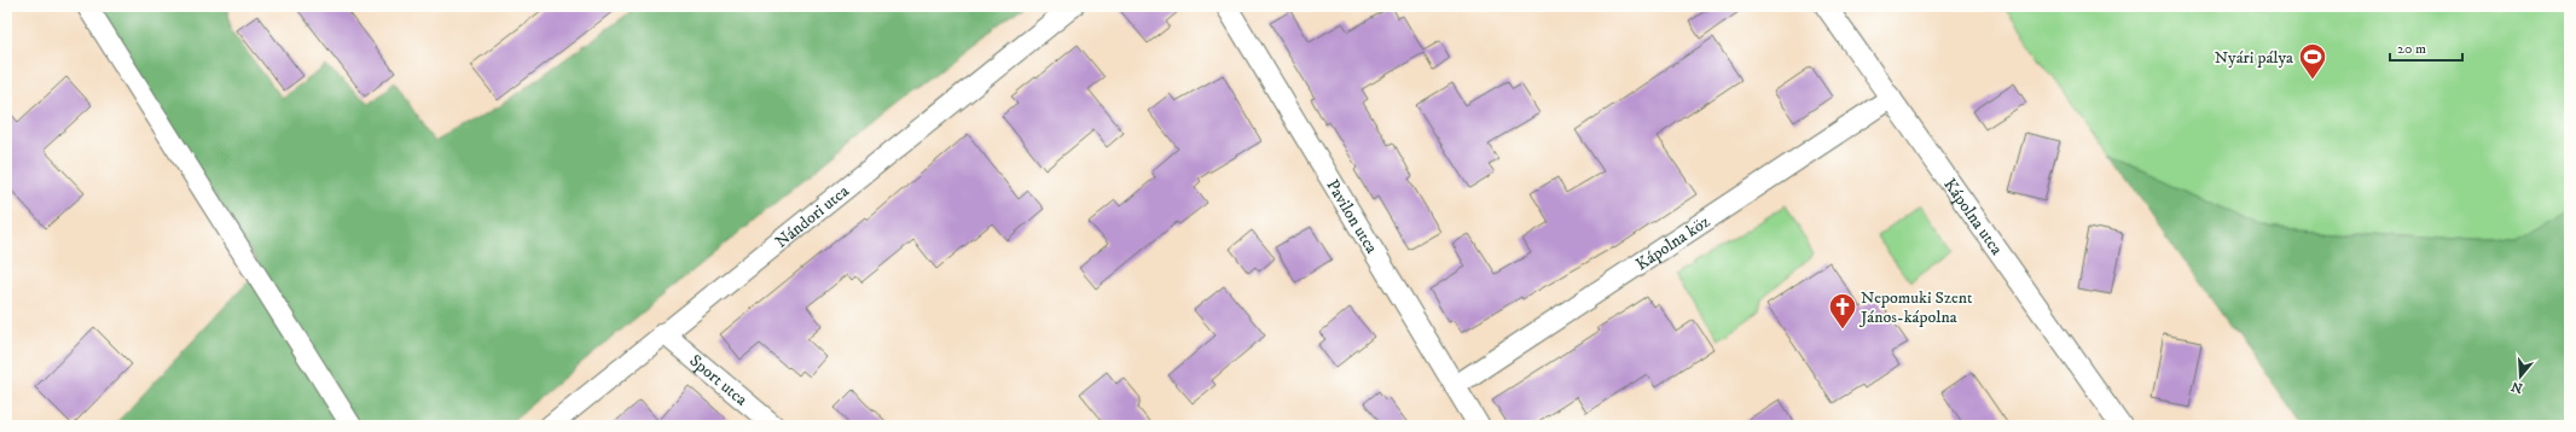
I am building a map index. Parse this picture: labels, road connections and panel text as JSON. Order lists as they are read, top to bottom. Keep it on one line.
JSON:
{"streets":{"street":["Nándori utca","Kápolna utca","Pavilon utca","Kápolna köz","Sport utca"]},"crossings":[["Nándori utca","Sport utca"],["Kápolna utca","Kápolna köz"],["Pavilon utca","Kápolna köz"]],"places":{"sports":["Nyári pálya"],"church":["Nepomuki Szent János-kápolna"]},"scale_bar":"20 m","north":"bottom"}
